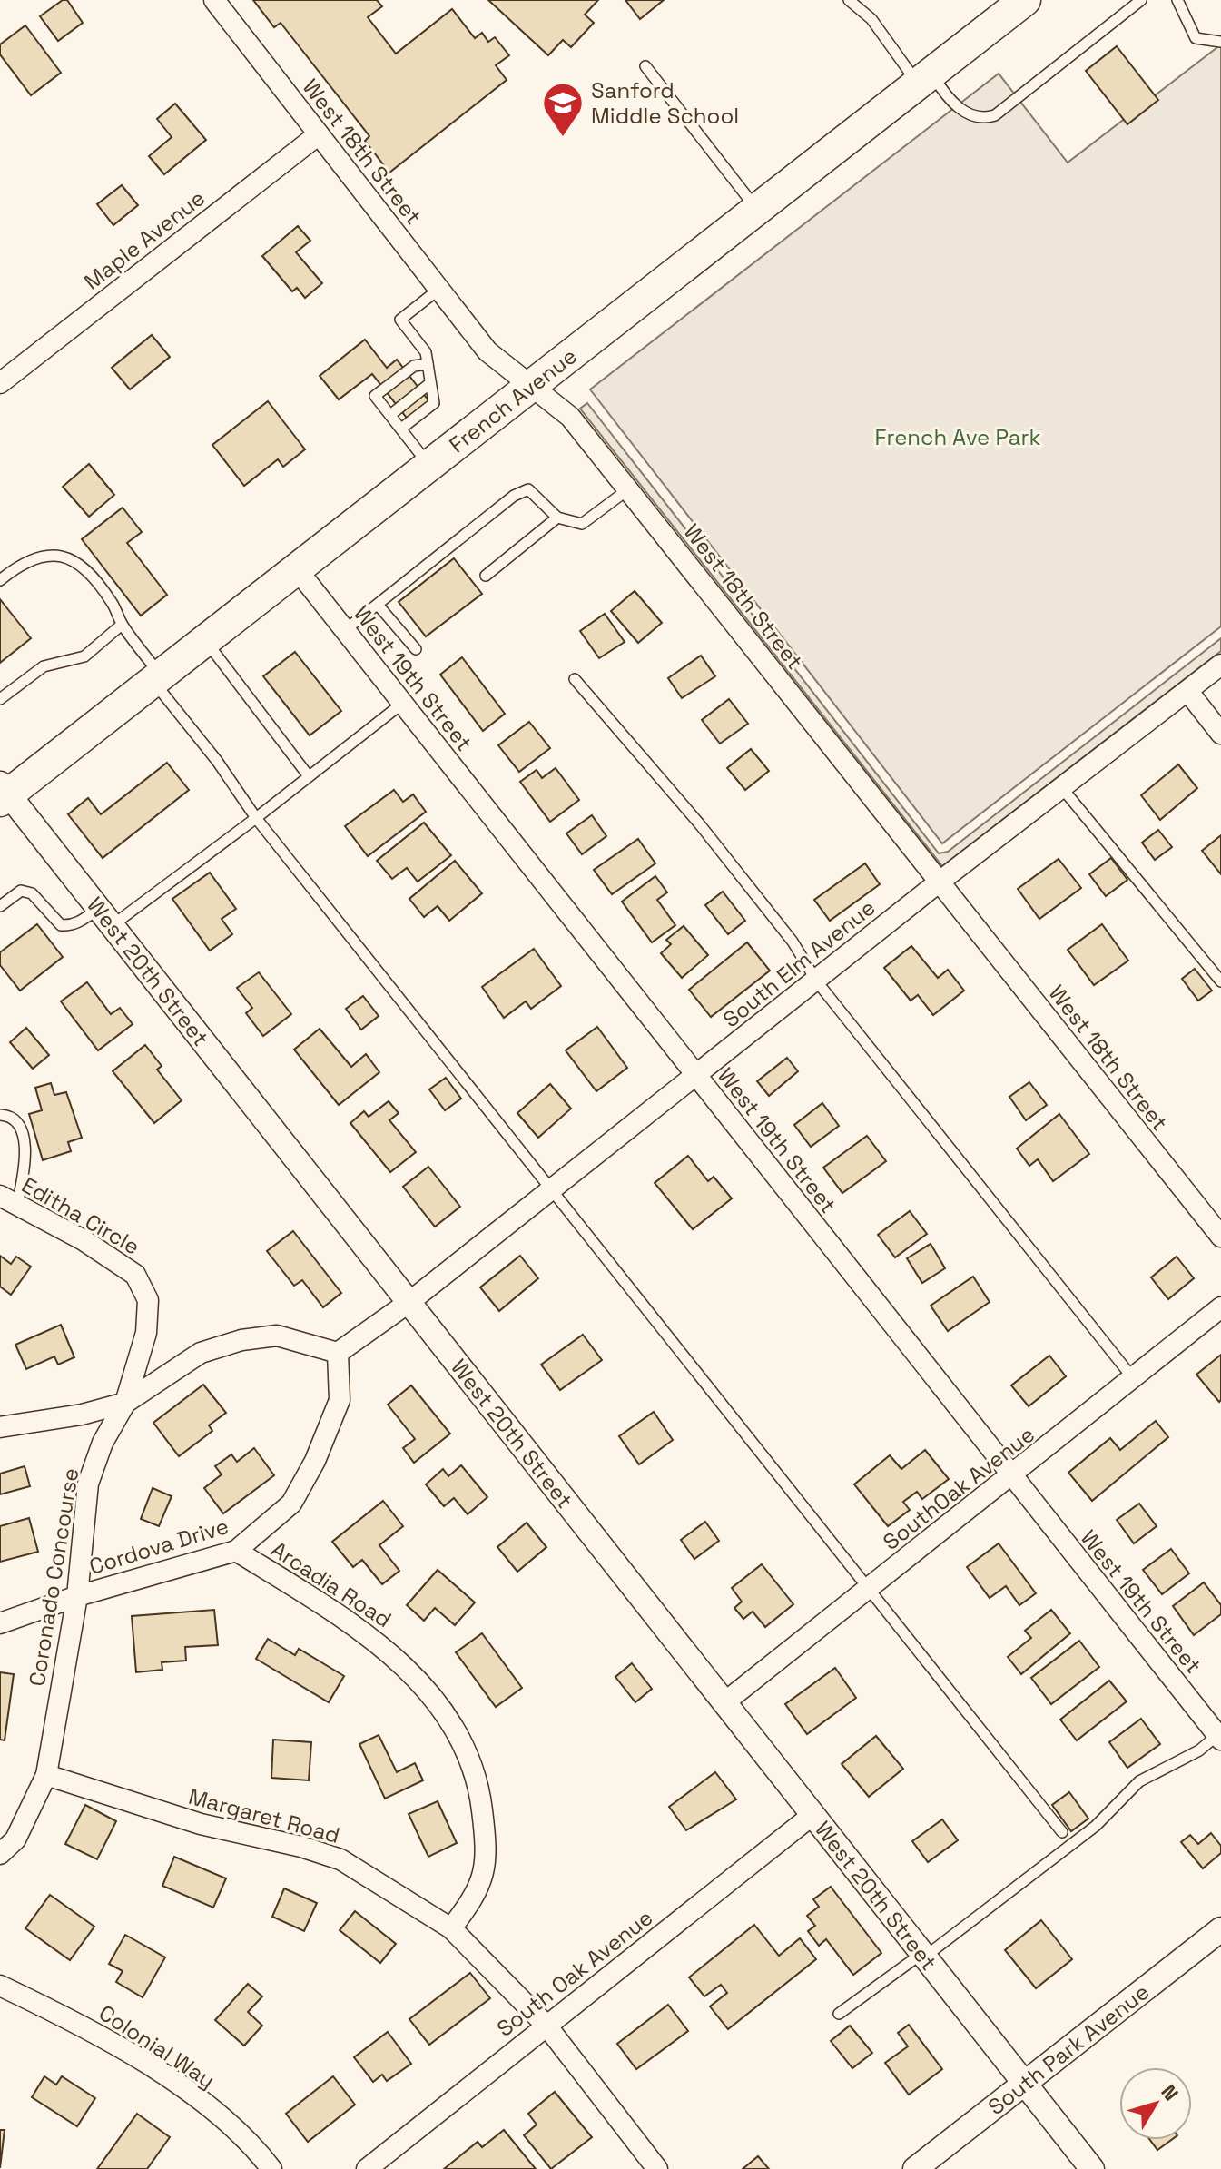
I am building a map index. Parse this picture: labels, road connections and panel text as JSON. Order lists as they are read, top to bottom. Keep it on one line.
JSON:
{"streets":{"main road":["French Avenue"],"street":["West 18th Street","Maple Avenue","West 19th Street","South Elm Avenue","West 20th Street","Editha Circle","SouthOak Avenue","Cordova Drive","Coronado Concourse","Arcadia Road","Margaret Road","South Oak Avenue","Colonial Way","South Park Avenue"]},"crossings":[["West 18th Street","Maple Avenue"],["West 18th Street","French Avenue"],["West 18th Street","South Elm Avenue"],["French Avenue","West 19th Street"],["French Avenue","West 20th Street"],["West 19th Street","South Elm Avenue"],["West 19th Street","SouthOak Avenue"],["South Elm Avenue","West 20th Street"],["West 20th Street","SouthOak Avenue"],["West 20th Street","South Oak Avenue"],["West 20th Street","South Park Avenue"],["Editha Circle","Coronado Concourse"],["Cordova Drive","Coronado Concourse"],["Cordova Drive","Arcadia Road"],["Coronado Concourse","Margaret Road"],["Arcadia Road","Margaret Road"],["Margaret Road","South Oak Avenue"]],"parks":["French Ave Park"],"places":{"school or university":["Sanford Middle School"]},"north":"top right"}
